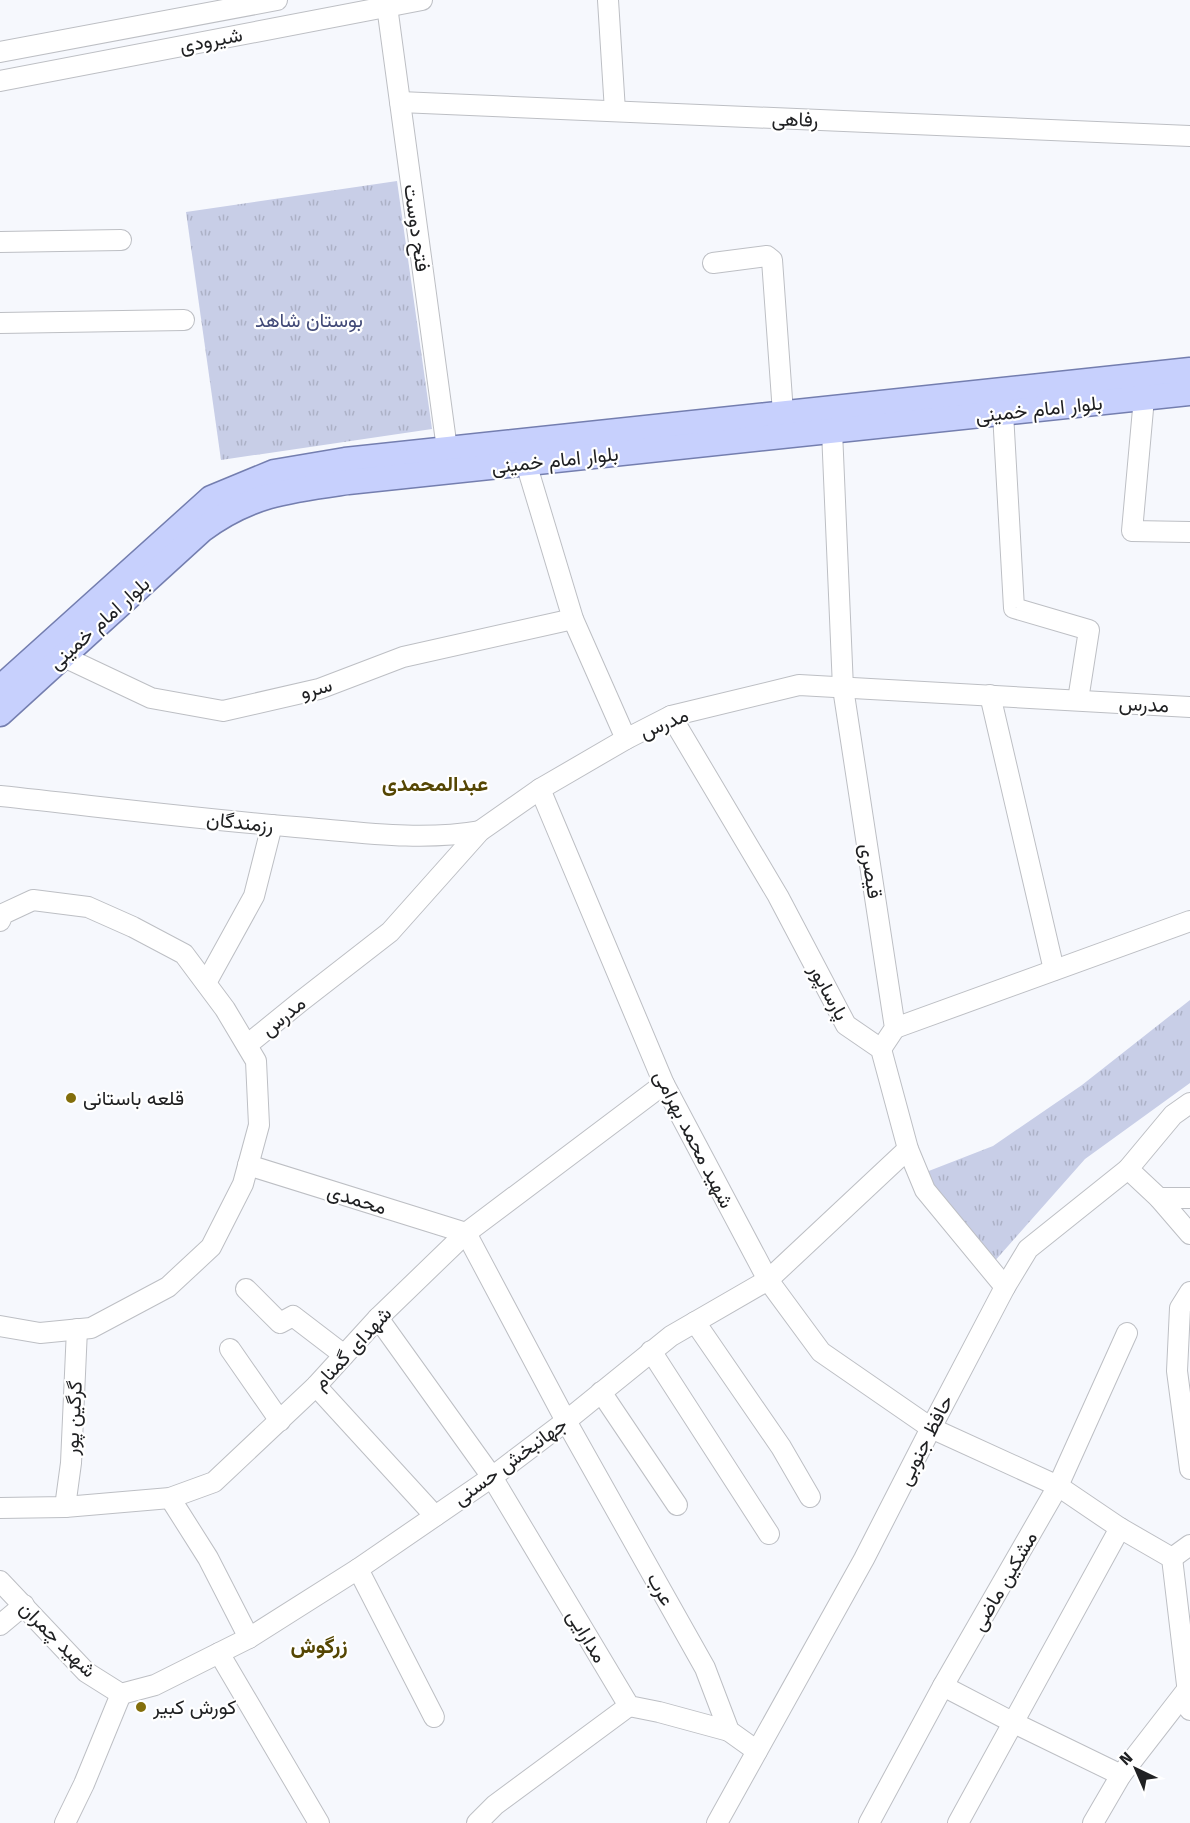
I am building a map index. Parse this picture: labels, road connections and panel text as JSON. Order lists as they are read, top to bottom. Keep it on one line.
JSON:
{"streets":{"main road":["بلوار امام خمینی"],"street":["شیرودی","رفاهی","فتح دوست","سرو","مدرس","رزمندگان","قیصری","پارساپور","شهید محمد بهرامی","محمدی","شهدای گمنام","گرگین پور","حافظ جنوبی","جهانبخش حسنی","مشکین ماضی","عرب","مدارایی","شهید چمران"]},"crossings":[["شیرودی","فتح دوست"],["رفاهی","فتح دوست"],["فتح دوست","بلوار امام خمینی"],["بلوار امام خمینی","سرو"],["بلوار امام خمینی","قیصری"],["مدرس","رزمندگان"],["مدرس","قیصری"],["مدرس","پارساپور"],["مدرس","شهید محمد بهرامی"],["شهید محمد بهرامی","شهدای گمنام"],["شهید محمد بهرامی","حافظ جنوبی"],["شهید محمد بهرامی","جهانبخش حسنی"],["شهید محمد بهرامی","مشکین ماضی"],["محمدی","شهدای گمنام"],["محمدی","عرب"],["شهدای گمنام","گرگین پور"],["شهدای گمنام","عرب"],["شهدای گمنام","مدارایی"],["جهانبخش حسنی","عرب"],["جهانبخش حسنی","مدارایی"]],"districts":["عبدالمحمدی","زرگوش"],"parks":["بوستان شاهد"],"places":["قلعه باستانی","کورش کبیر"],"north":"top left"}
